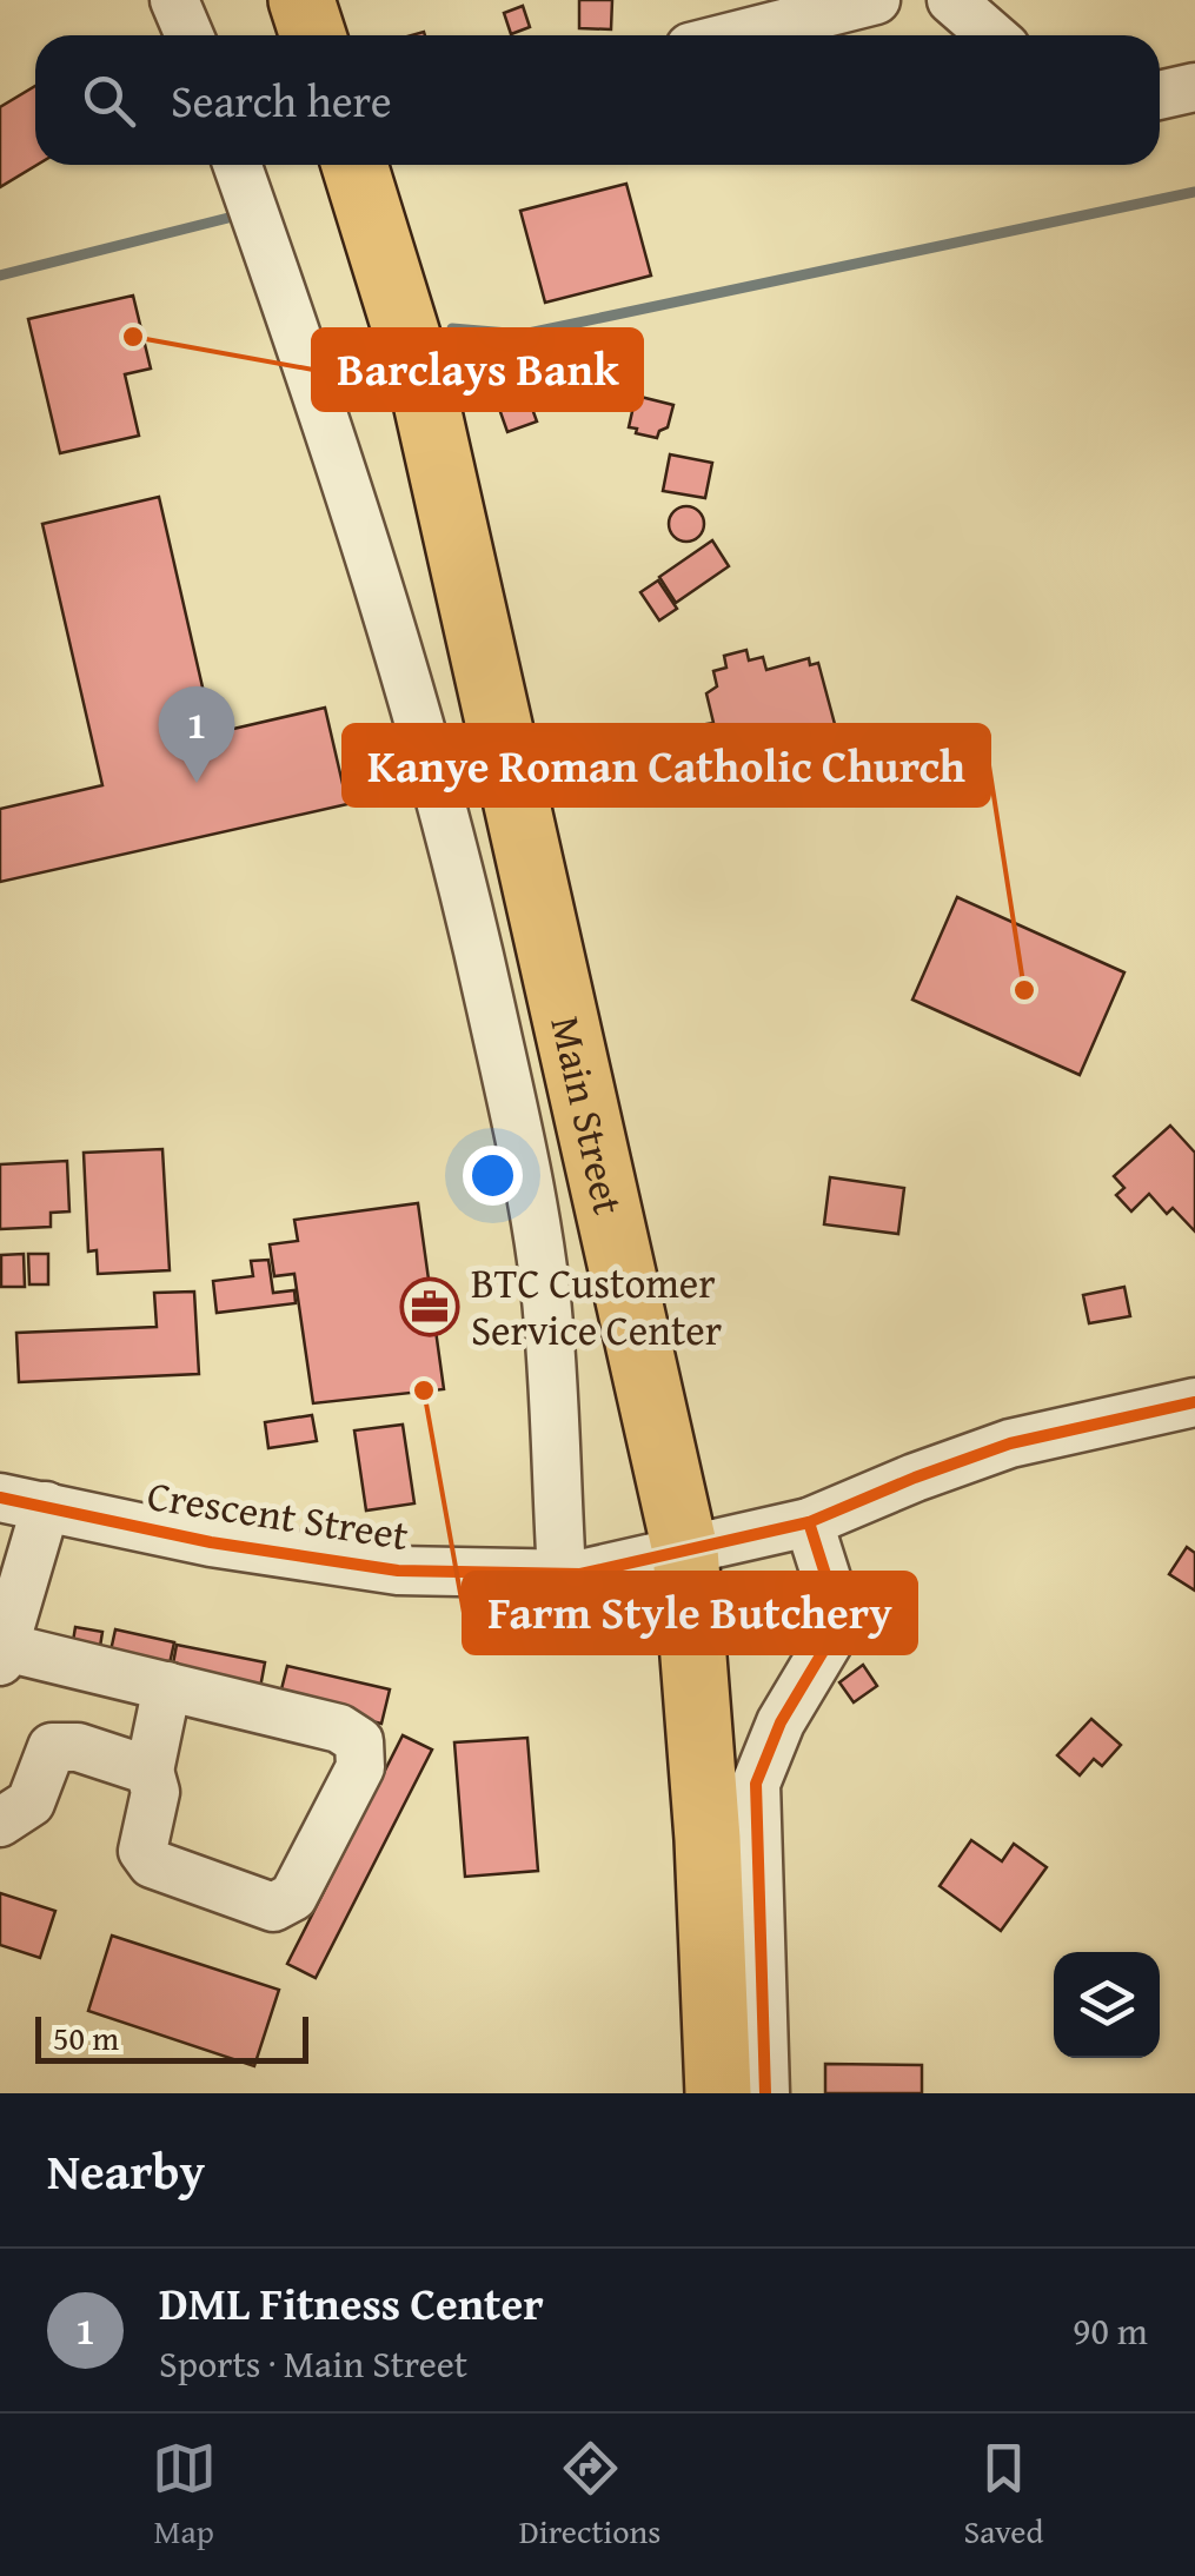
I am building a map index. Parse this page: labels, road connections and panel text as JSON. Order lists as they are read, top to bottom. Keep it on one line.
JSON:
{"streets":{"highway":["Main Street"],"street":["Crescent Street"]},"crossings":[["Main Street","Crescent Street"]],"places":{"other":["Barclays Bank","Kanye Roman Catholic Church","Farm Style Butchery"],"office":["BTC Customer Service Center"]},"scale_bar":"50 m","page":{"search":"Search here","pins":"1","scale":"50 m","heading":"Nearby","list":[{"mark":"1","name":"DML Fitness Center","note":"Sports · Main Street","value":"90 m"}],"nav":["Map","Directions","Saved"]}}
